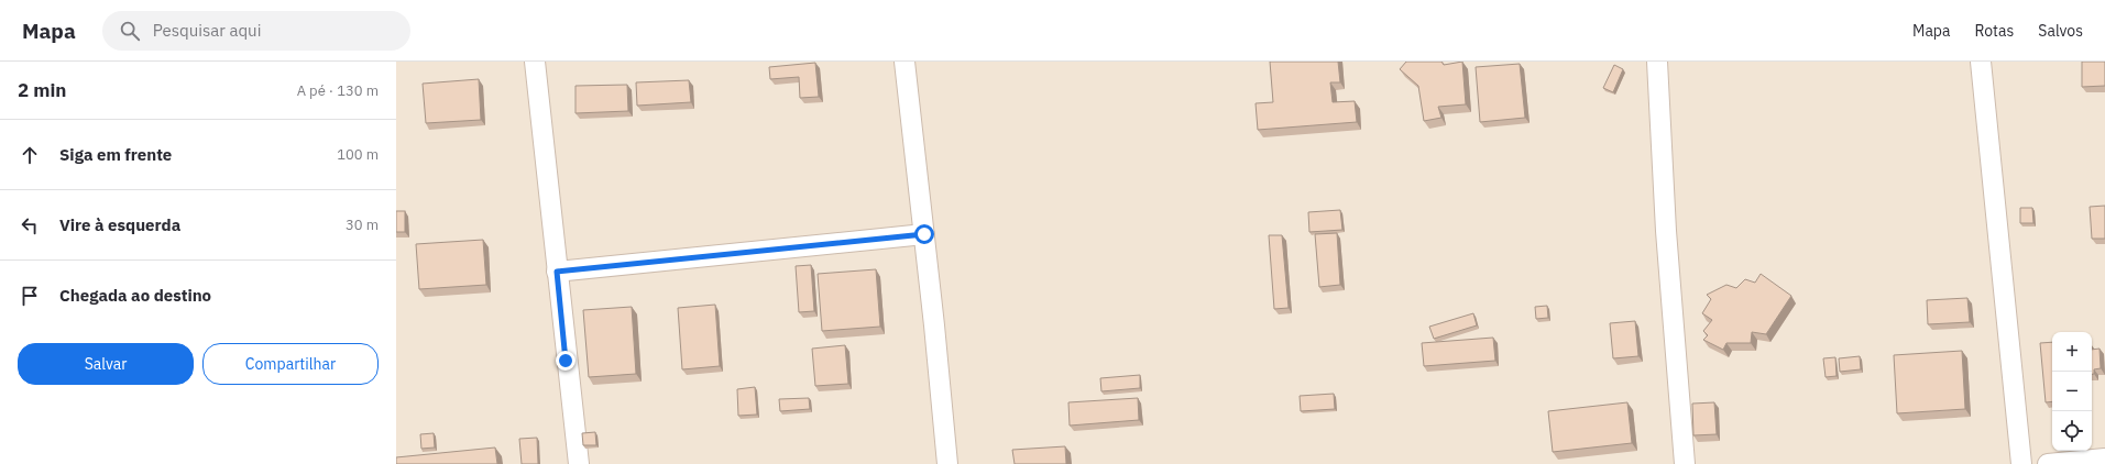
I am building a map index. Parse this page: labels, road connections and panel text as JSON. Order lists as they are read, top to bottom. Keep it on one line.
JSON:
{"page":{"header":"Mapa","search":"Pesquisar aqui","nav":["Mapa","Rotas","Salvos"],"heading":["2 min","A pé · 130 m"],"list":[["Siga em frente","100 m"],["Vire à esquerda","30 m"],"Chegada ao destino"],"buttons":["Salvar","Compartilhar"],"map_buttons":["+","−"]}}
